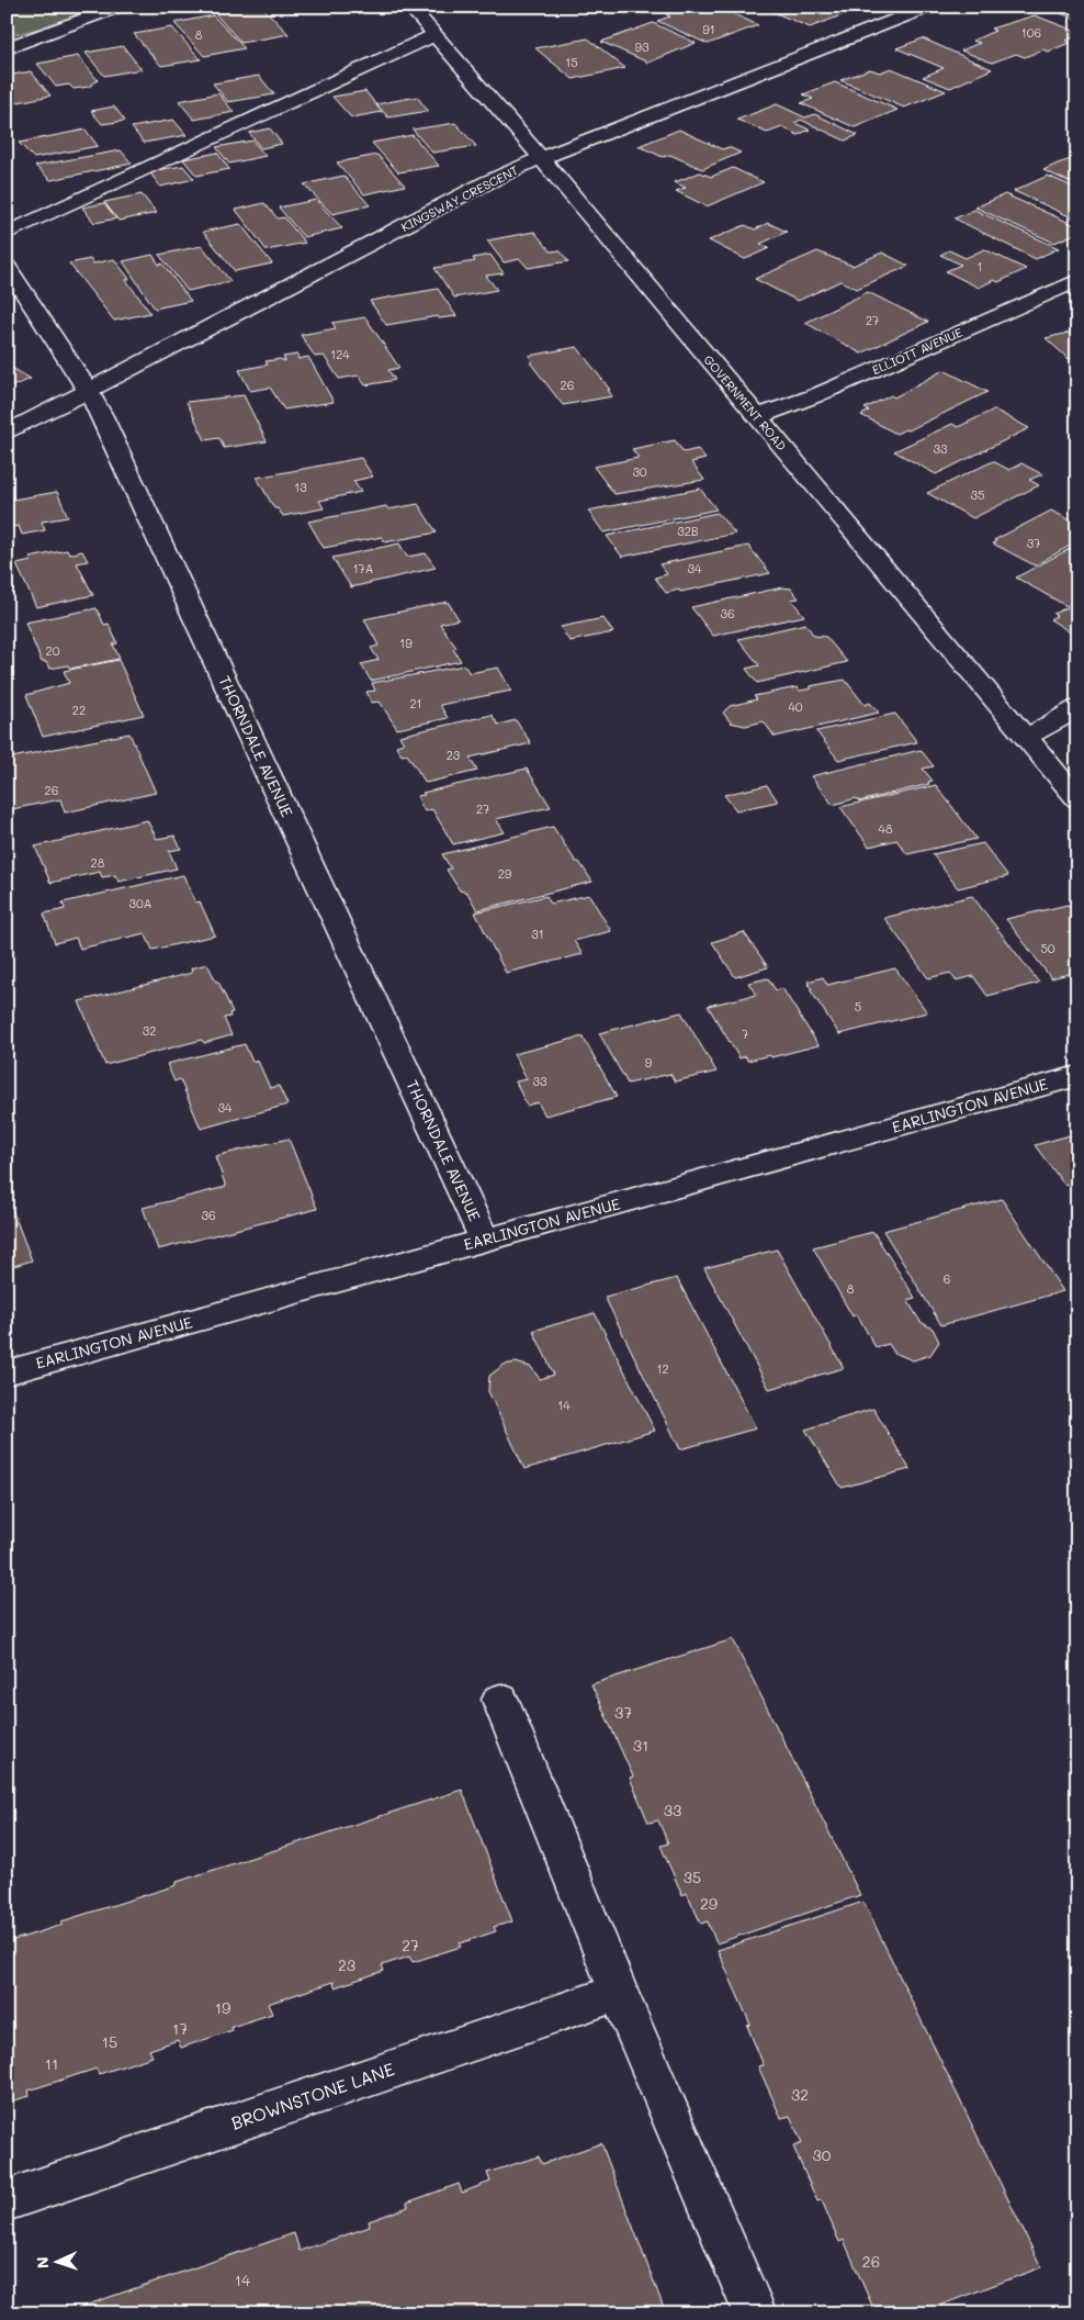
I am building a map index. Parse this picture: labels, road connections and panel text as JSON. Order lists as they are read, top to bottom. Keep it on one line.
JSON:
{"streets":{"street":["KINGSWAY CRESCENT","ELLIOTT AVENUE","GOVERNMENT ROAD","THORNDALE AVENUE","EARLINGTON AVENUE","BROWNSTONE LANE"]},"crossings":[["KINGSWAY CRESCENT","GOVERNMENT ROAD"],["KINGSWAY CRESCENT","THORNDALE AVENUE"],["ELLIOTT AVENUE","GOVERNMENT ROAD"],["THORNDALE AVENUE","EARLINGTON AVENUE"]],"house_numbers":["91","106","8","93","15","1","27","124","26","33","30","13","35","32B","37","17A","34","36","19","20","21","40","22","23","26","27","48","28","29","30A","31","50","5","32","7","9","33","34","36","6","8","12","14","37","31","33","35","29","27","23","19","17","15","11","32","30","26","14"],"north":"left"}
